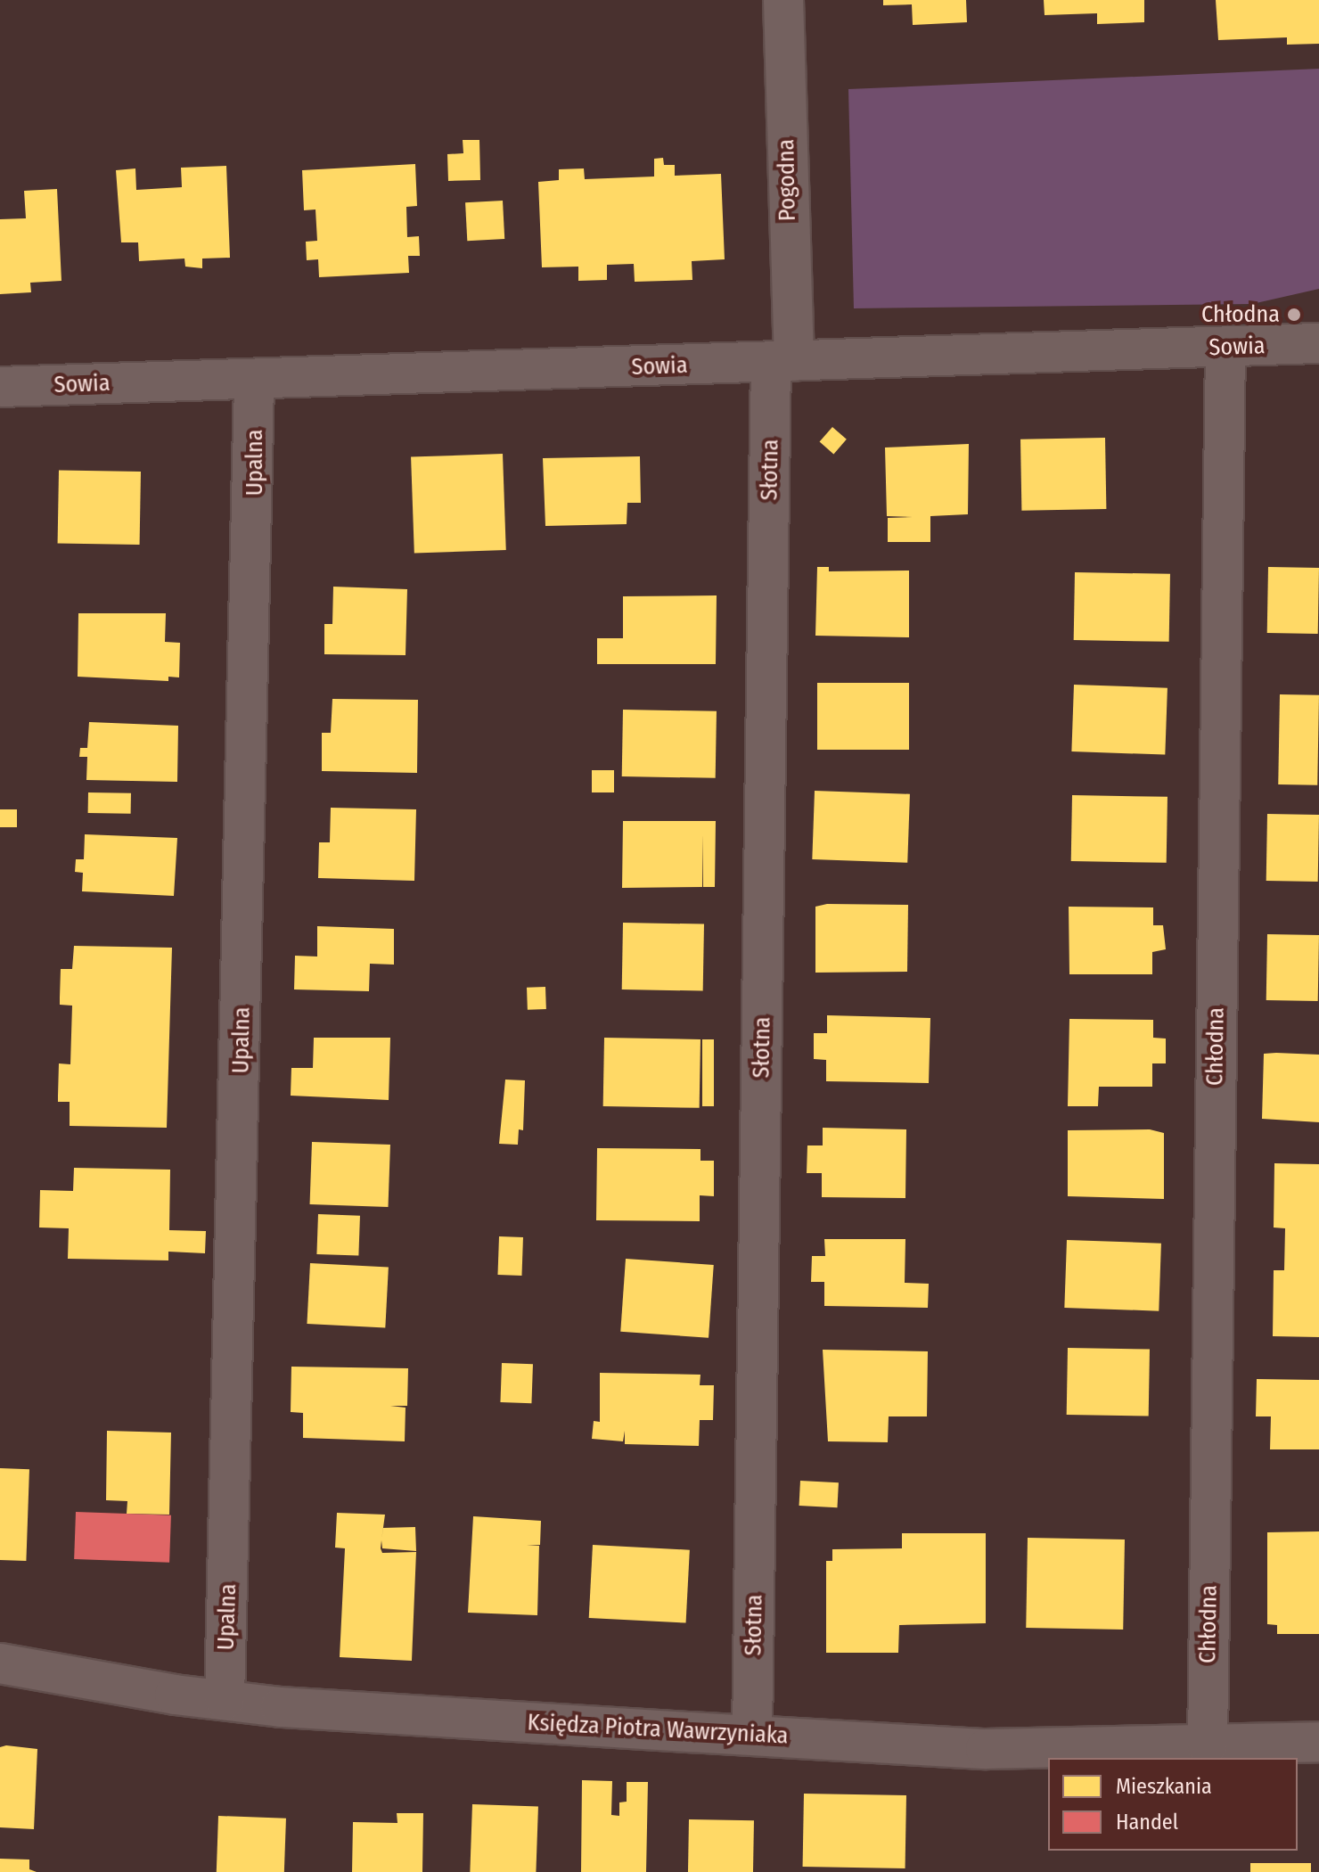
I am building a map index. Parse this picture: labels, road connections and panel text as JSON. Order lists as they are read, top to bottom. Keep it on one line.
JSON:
{"streets":{"street":["Pogodna","Sowia","Upalna","Słotna","Chłodna","Księdza Piotra Wawrzyniaka"]},"crossings":[["Pogodna","Sowia"],["Pogodna","Słotna"],["Sowia","Upalna"],["Sowia","Słotna"],["Sowia","Chłodna"],["Upalna","Księdza Piotra Wawrzyniaka"],["Słotna","Księdza Piotra Wawrzyniaka"],["Chłodna","Księdza Piotra Wawrzyniaka"]],"places":["Chłodna"],"legend":["Mieszkania","Handel"]}
